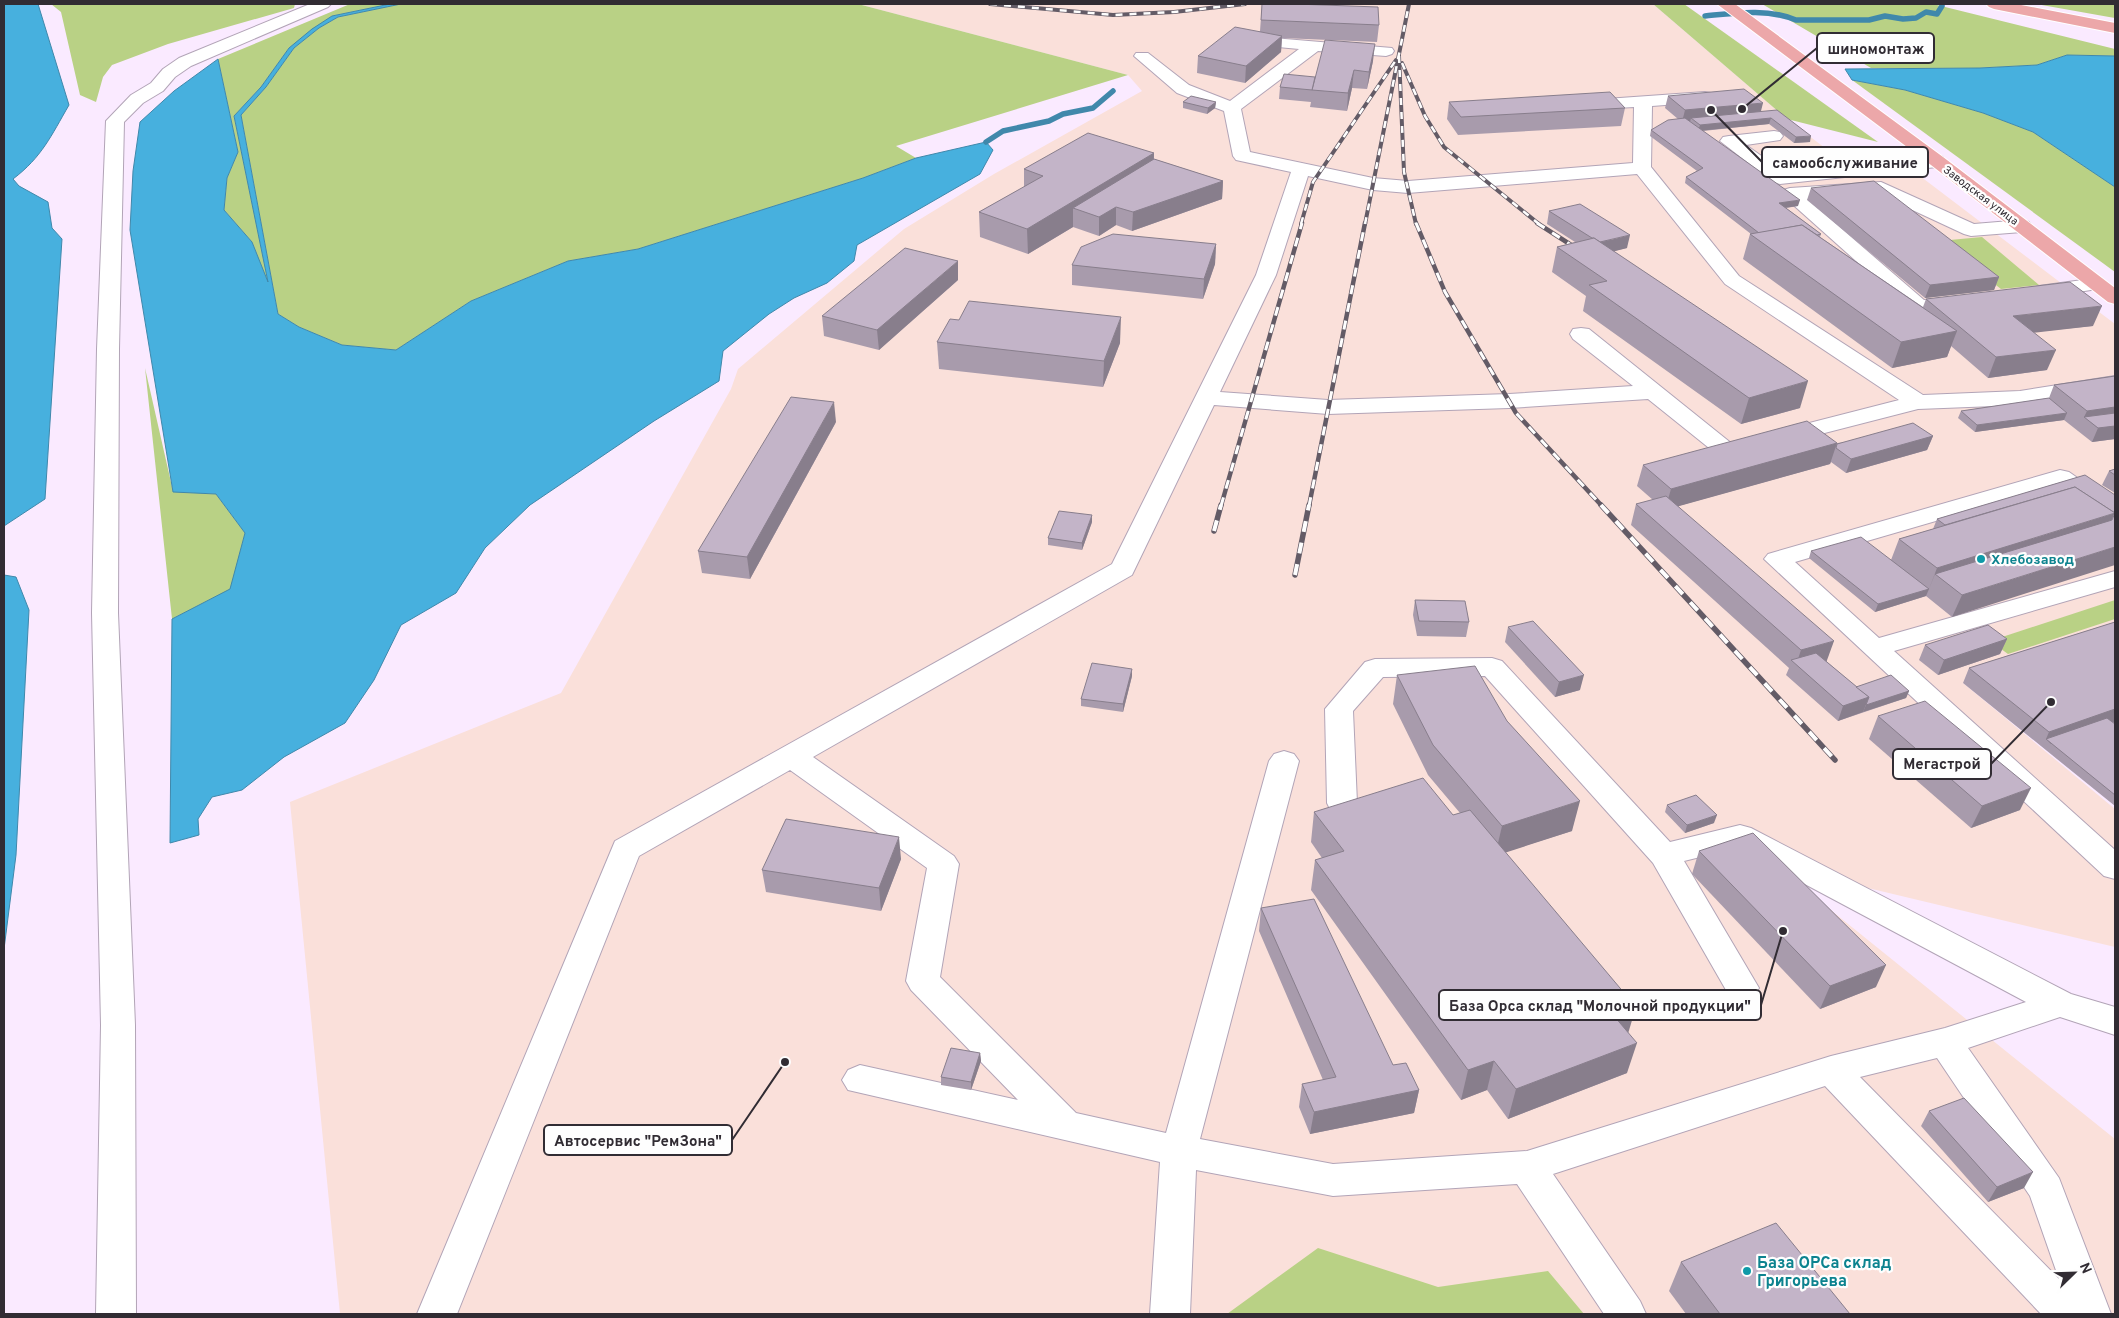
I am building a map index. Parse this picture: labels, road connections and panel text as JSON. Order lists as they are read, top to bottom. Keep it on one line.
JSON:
{"streets":{"main road":["Заводская улица"]},"places":["шиномонтаж","самообслуживание","Хлебозавод","Мегастрой","База Орса склад \"Молочной продукции\"","Автосервис \"РемЗона\"","База ОРСа склад Григорьева"],"north":"top right"}
